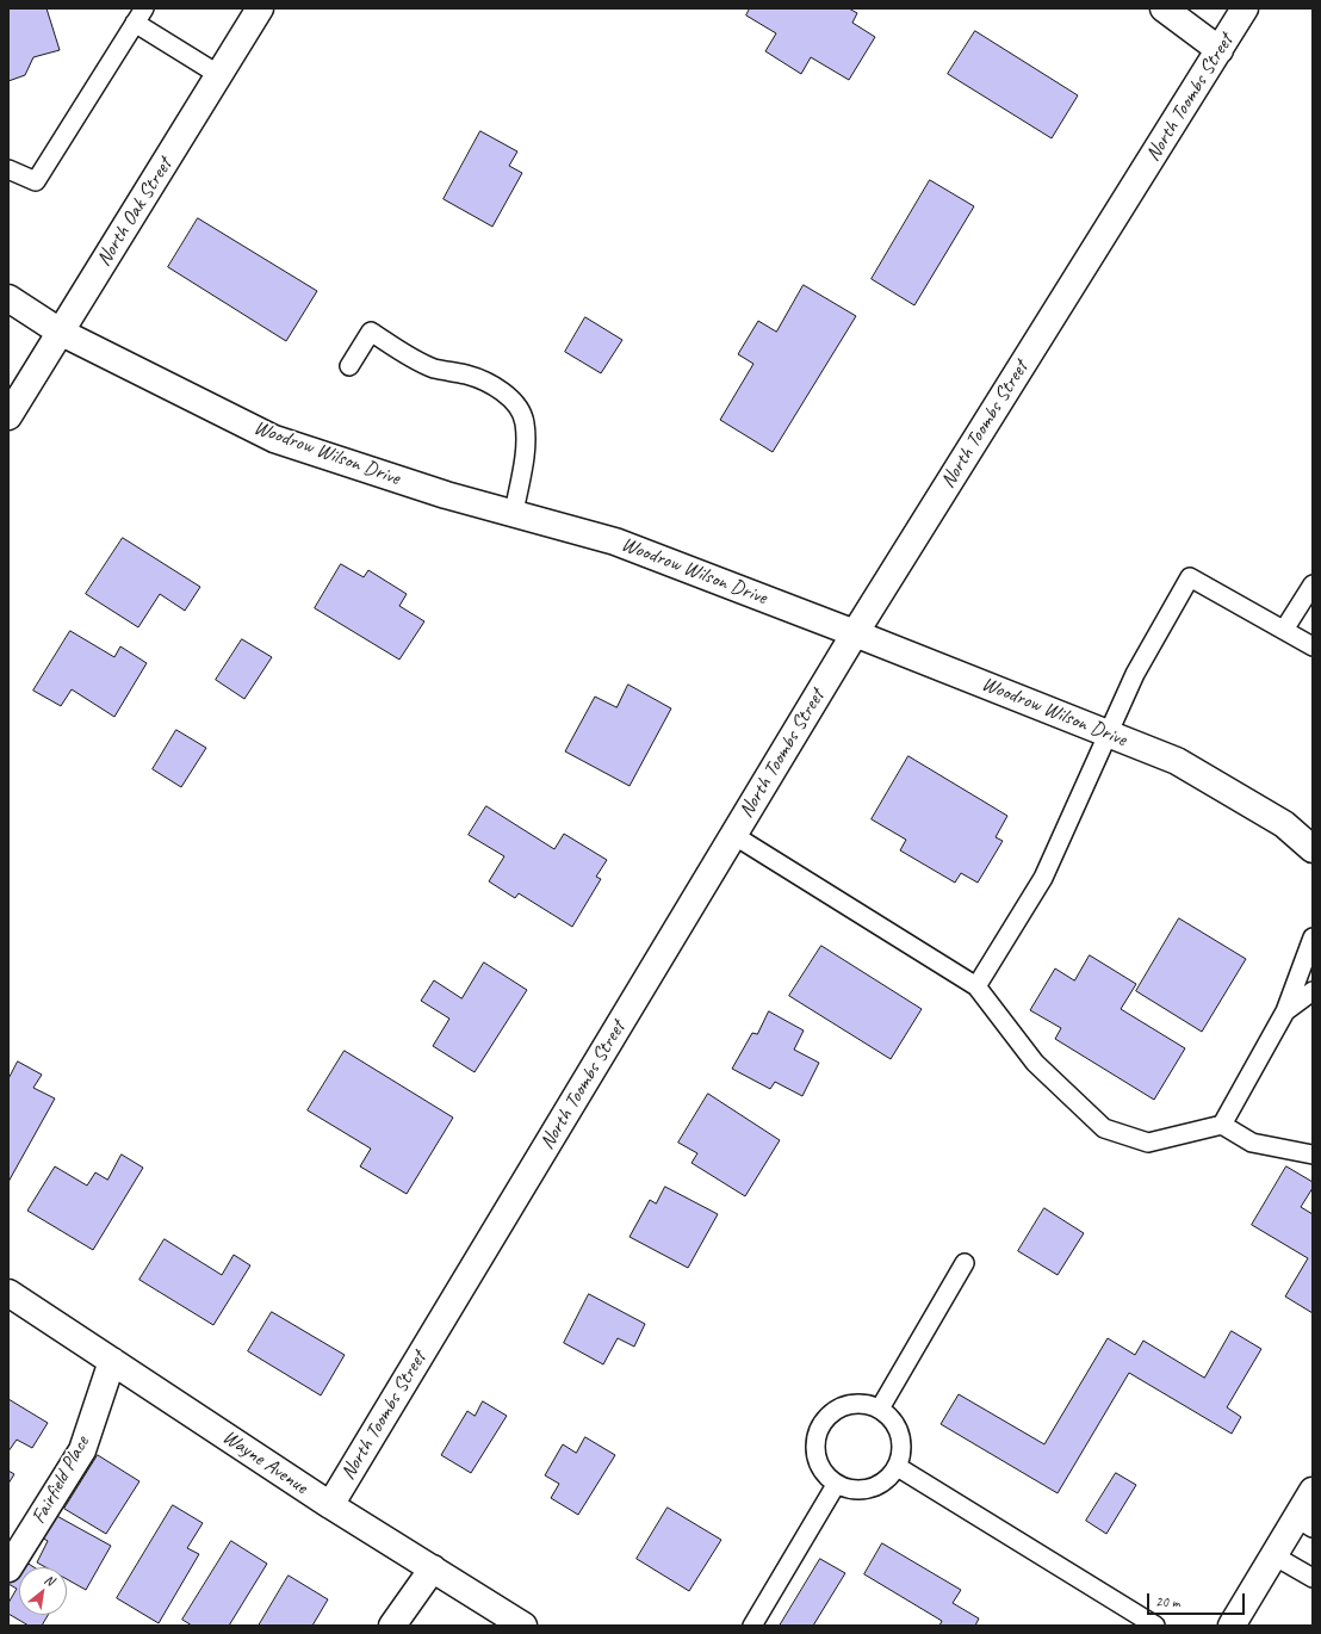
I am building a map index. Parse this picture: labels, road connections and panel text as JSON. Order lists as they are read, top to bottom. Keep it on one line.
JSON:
{"streets":{"street":["North Toombs Street","North Oak Street","Woodrow Wilson Drive","Wayne Avenue","Fairfield Place"]},"crossings":[["North Toombs Street","Woodrow Wilson Drive"],["North Toombs Street","Wayne Avenue"],["North Oak Street","Woodrow Wilson Drive"],["Wayne Avenue","Fairfield Place"]],"scale_bar":"20 m","north":"top right"}
